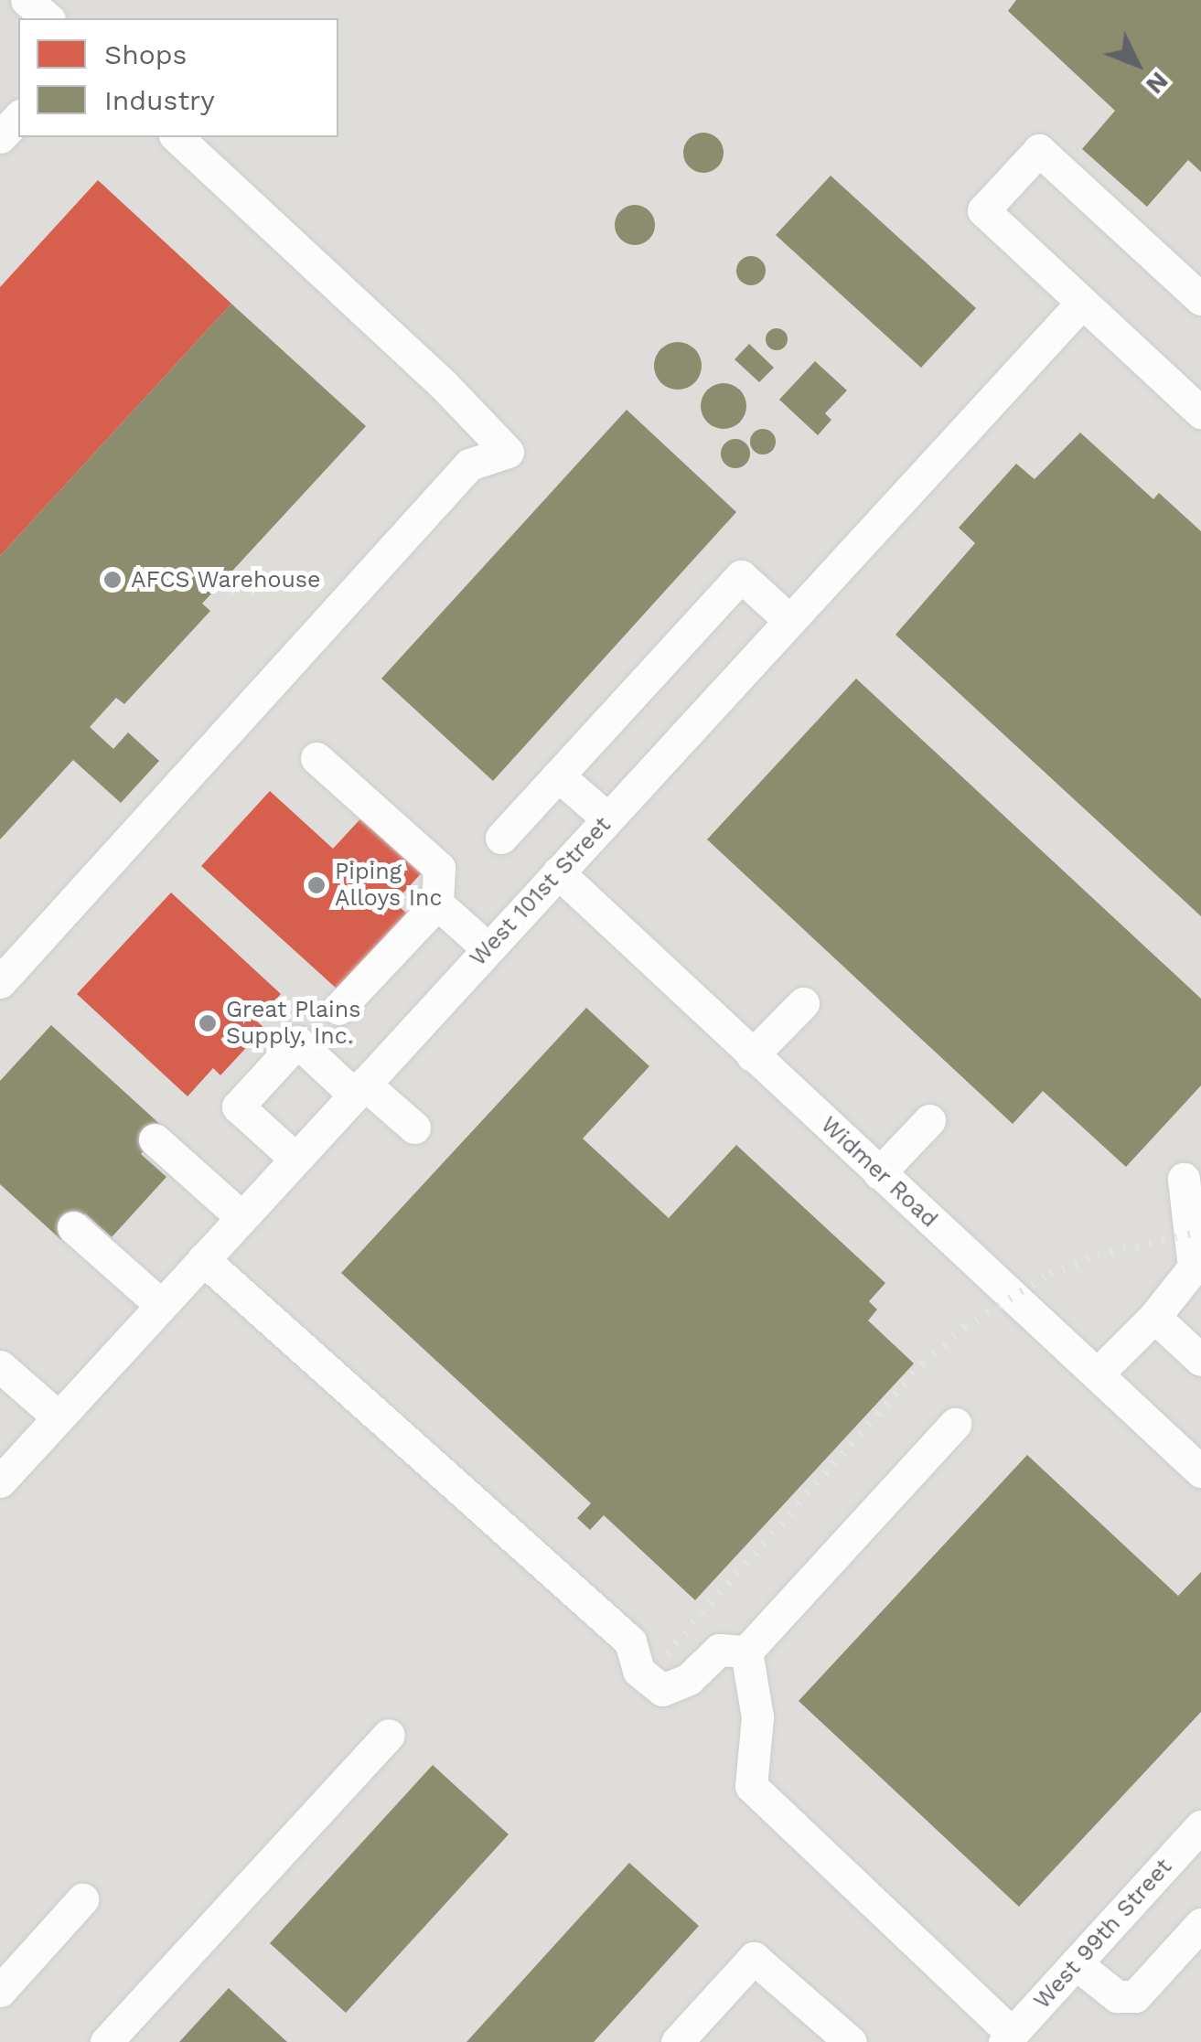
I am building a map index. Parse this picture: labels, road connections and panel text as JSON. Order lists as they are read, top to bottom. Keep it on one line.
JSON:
{"streets":{"street":["West 101st Street","Widmer Road","West 99th Street"]},"crossings":[["West 101st Street","Widmer Road"]],"places":["AFCS Warehouse","Piping Alloys Inc","Great Plains Supply, Inc."],"legend":["Shops","Industry"],"north":"bottom right"}
